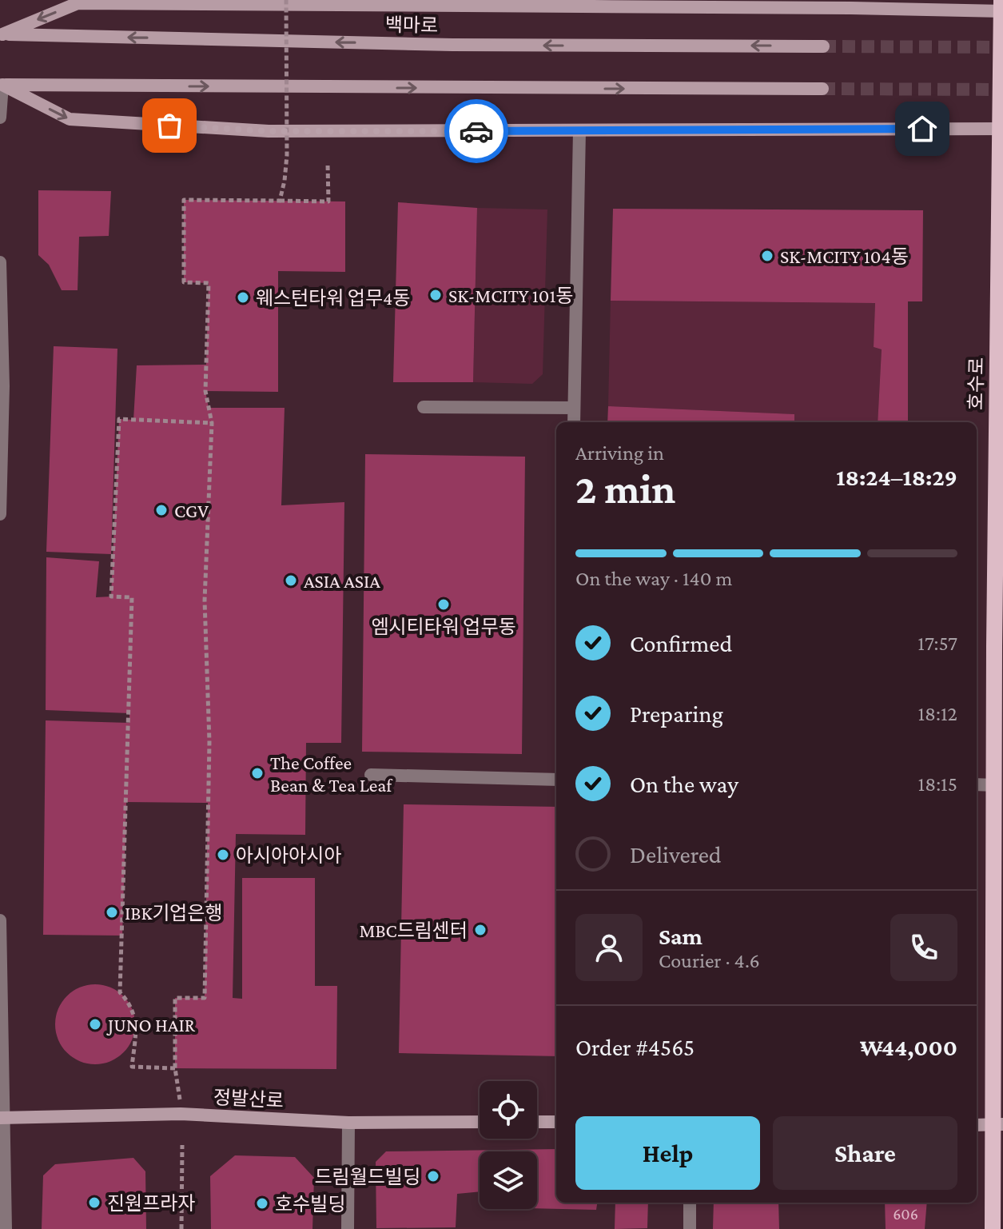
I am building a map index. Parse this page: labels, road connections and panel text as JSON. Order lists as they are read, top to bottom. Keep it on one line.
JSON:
{"streets":{"main road":["백마로","호수로","정발산로"]},"places":["SK-MCITY 104동","SK-MCITY 101동","웨스턴타워 업무4동","CGV","ASIA ASIA","엠시티타워 업무동","The Coffee Bean & Tea Leaf","아시아아시아","IBK기업은행","MBC드림센터","JUNO HAIR","드림월드빌딩","진원프라자","호수빌딩"],"house_numbers":["606"],"page":{"heading":["2 min","Arriving in","18:24–18:29"],"panel":["Sam","Courier · 4.6","Order #4565","₩44,000"],"bar":"On the way · 140 m","list":[["Confirmed","17:57"],["Preparing","18:12"],["On the way","18:15"],"Delivered"],"buttons":["Help","Share"]}}
